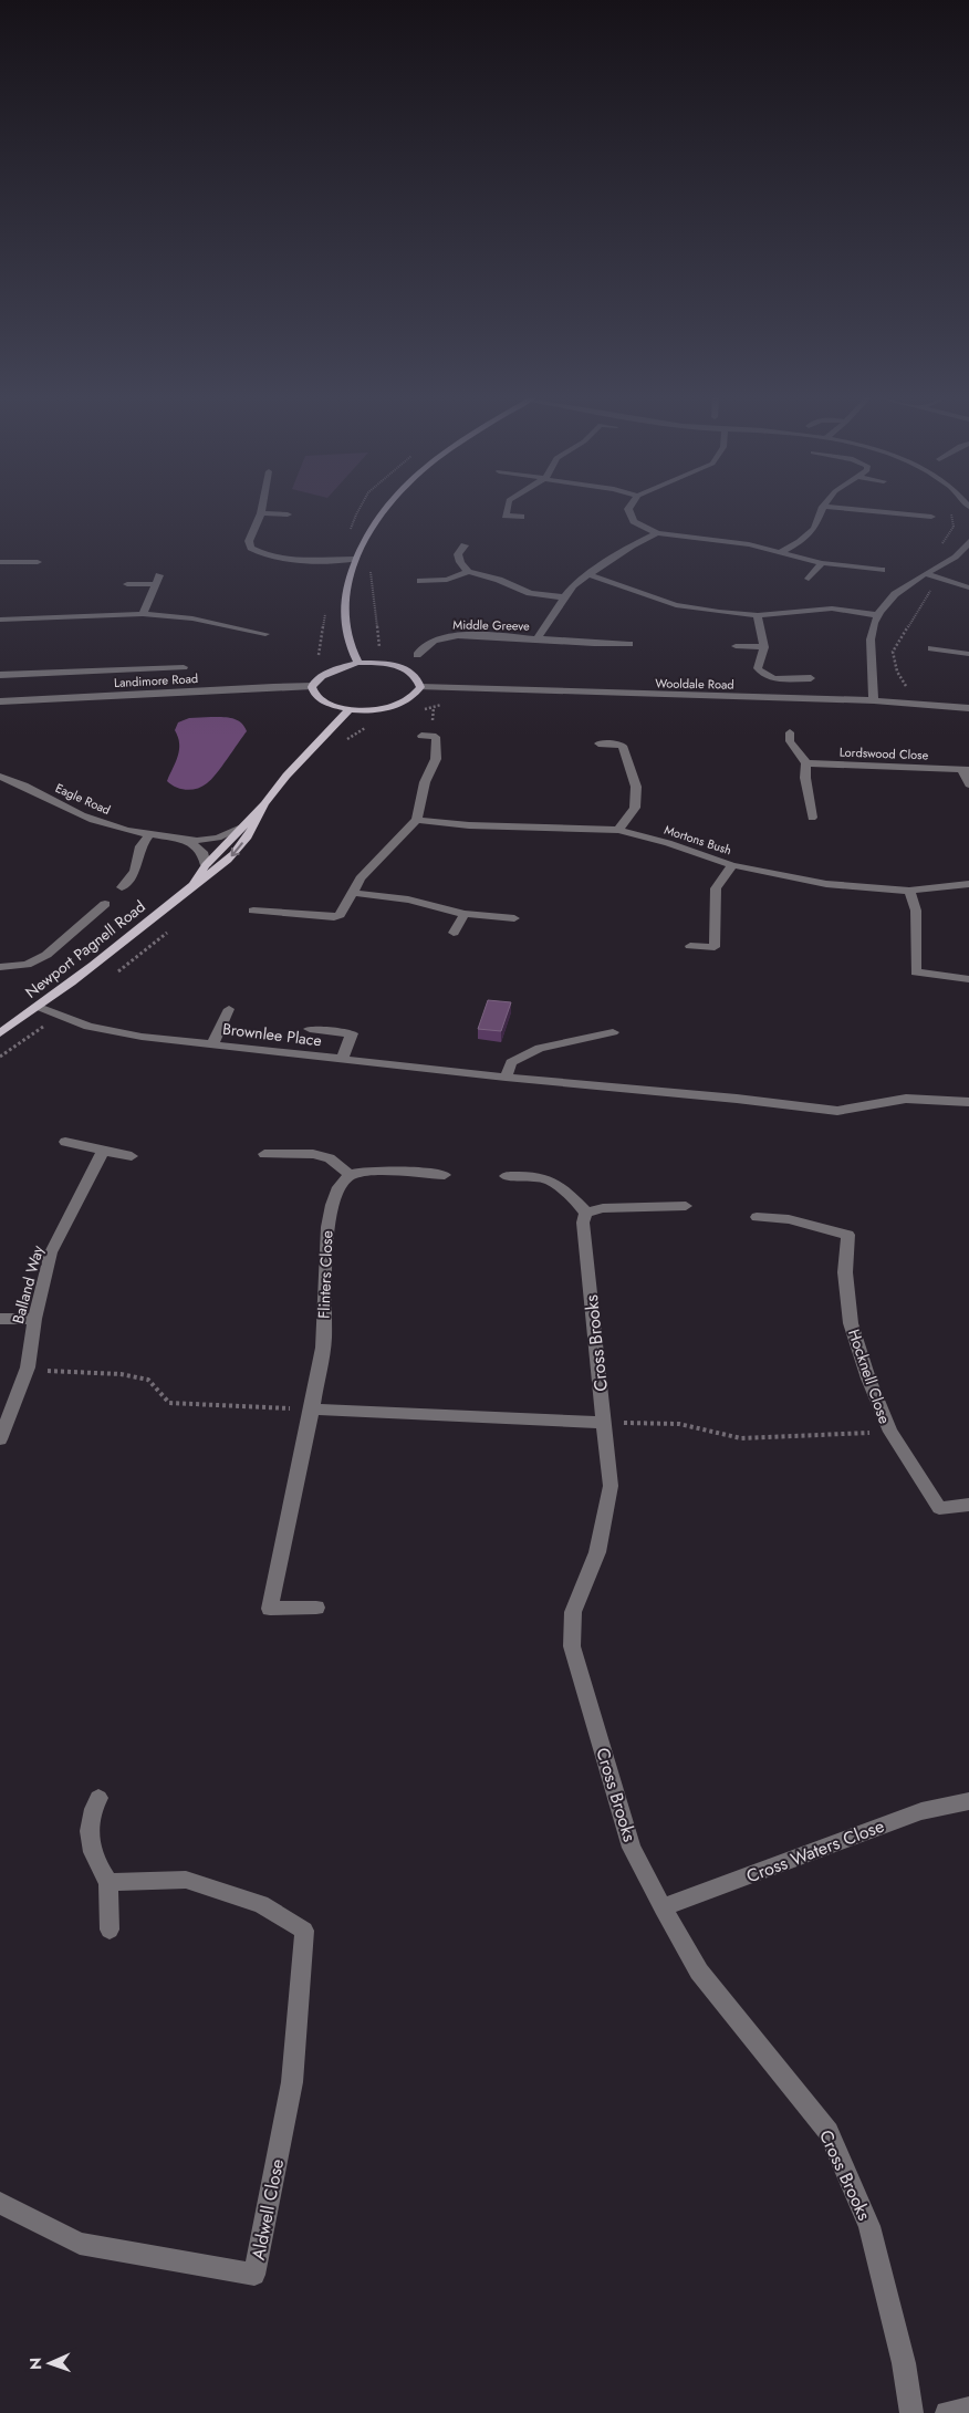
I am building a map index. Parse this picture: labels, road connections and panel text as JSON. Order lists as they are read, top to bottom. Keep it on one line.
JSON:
{"streets":{"main road":["Newport Pagnell Road"],"street":["Middle Greeve","Landimore Road","Wooldale Road","Lordswood Close","Eagle Road","Mortons Bush","Brownlee Place","Flinters Close","Balland Way","Cross Brooks","Hocknell Close","Cross Waters Close","Aldwell Close"]},"crossings":[["Eagle Road","Newport Pagnell Road"],["Newport Pagnell Road","Brownlee Place"],["Cross Brooks","Cross Waters Close"]],"north":"left"}
